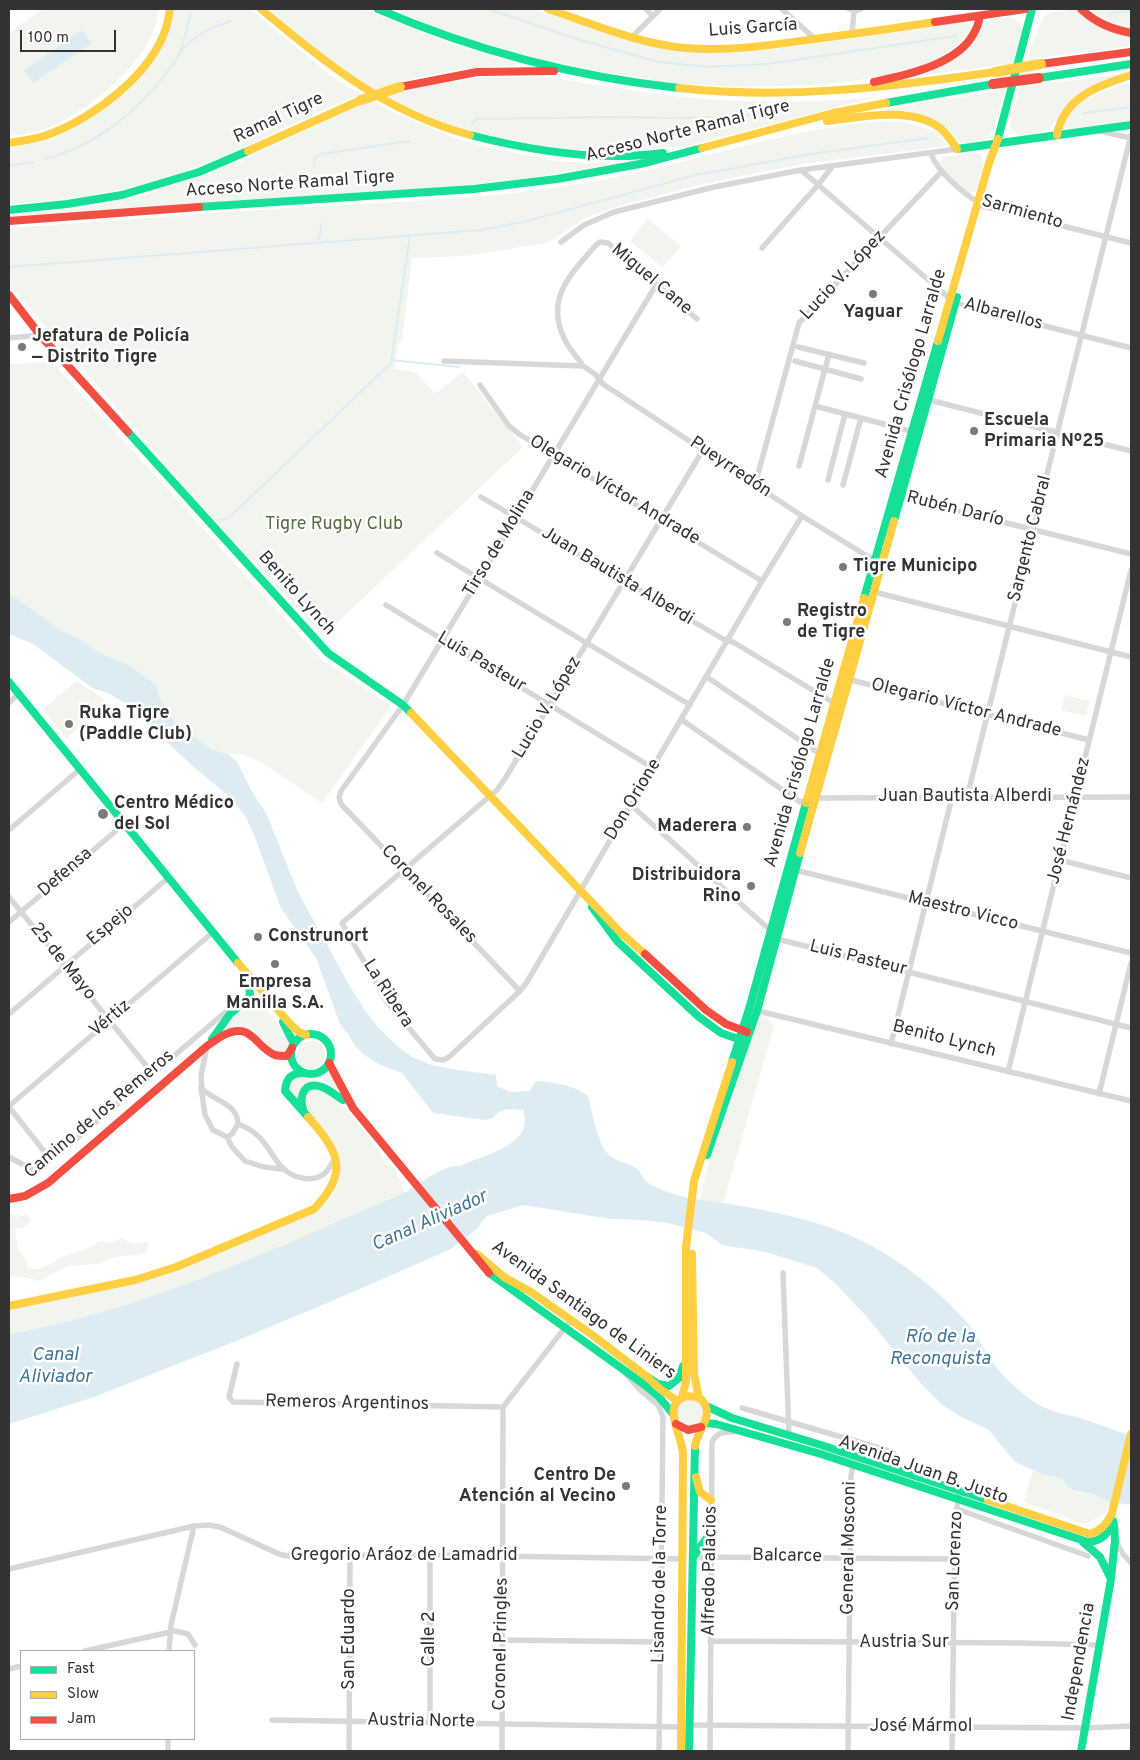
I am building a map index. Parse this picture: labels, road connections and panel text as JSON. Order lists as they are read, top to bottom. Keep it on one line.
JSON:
{"streets":{"main road":["Luis García","Ramal Tigre","Acceso Norte Ramal Tigre","Avenida Crisólogo Larralde","Benito Lynch","Camino de los Remeros","Avenida Santiago de Liniers","Avenida Juan B. Justo","Independencia"],"street":["Sarmiento","Lucio V. López","Miguel Cane","Albarellos","Pueyrredón","Olegario Víctor Andrade","Rubén Darío","Sargento Cabral","Tirso de Molina","Juan Bautista Alberdi","Luis Pasteur","Don Orione","José Hernández","Defensa","Coronel Rosales","Maestro Vicco","Espejo","25 de Mayo","La Ribera","Vértiz","Remeros Argentinos","General Mosconi","Gregorio Aráoz de Lamadrid","Balcarce","San Lorenzo","Alfredo Palacios","Lisandro de la Torre","San Eduardo","Calle 2","Austria Sur","Coronel Pringles","Austria Norte","José Mármol"]},"crossings":[["Ramal Tigre","Acceso Norte Ramal Tigre"],["Sarmiento","Lucio V. López"],["Sarmiento","Avenida Crisólogo Larralde"],["Sarmiento","Sargento Cabral"],["Lucio V. López","Albarellos"],["Lucio V. López","Pueyrredón"],["Lucio V. López","Olegario Víctor Andrade"],["Lucio V. López","Juan Bautista Alberdi"],["Lucio V. López","Benito Lynch"],["Lucio V. López","Luis Pasteur"],["Lucio V. López","Coronel Rosales"],["Lucio V. López","La Ribera"],["Miguel Cane","Pueyrredón"],["Miguel Cane","Tirso de Molina"],["Albarellos","Avenida Crisólogo Larralde"],["Albarellos","Sargento Cabral"],["Avenida Crisólogo Larralde","Pueyrredón"],["Avenida Crisólogo Larralde","Olegario Víctor Andrade"],["Avenida Crisólogo Larralde","Rubén Darío"],["Avenida Crisólogo Larralde","Juan Bautista Alberdi"],["Avenida Crisólogo Larralde","Benito Lynch"],["Avenida Crisólogo Larralde","Luis Pasteur"],["Avenida Crisólogo Larralde","Maestro Vicco"],["Avenida Crisólogo Larralde","Avenida Santiago de Liniers"],["Avenida Crisólogo Larralde","Avenida Juan B. Justo"],["Avenida Crisólogo Larralde","Lisandro de la Torre"],["Pueyrredón","Tirso de Molina"],["Pueyrredón","Don Orione"],["Olegario Víctor Andrade","Sargento Cabral"],["Olegario Víctor Andrade","Tirso de Molina"],["Olegario Víctor Andrade","Don Orione"],["Olegario Víctor Andrade","José Hernández"],["Rubén Darío","Sargento Cabral"],["Sargento Cabral","Juan Bautista Alberdi"],["Tirso de Molina","Juan Bautista Alberdi"],["Tirso de Molina","Benito Lynch"],["Tirso de Molina","Luis Pasteur"],["Tirso de Molina","Coronel Rosales"],["Juan Bautista Alberdi","Don Orione"],["Juan Bautista Alberdi","José Hernández"],["Benito Lynch","Don Orione"],["Benito Lynch","José Hernández"],["Luis Pasteur","Don Orione"],["Luis Pasteur","José Hernández"],["Don Orione","Coronel Rosales"],["Don Orione","La Ribera"],["José Hernández","Maestro Vicco"],["Defensa","25 de Mayo"],["Espejo","25 de Mayo"],["25 de Mayo","Vértiz"],["Camino de los Remeros","Avenida Santiago de Liniers"],["Avenida Santiago de Liniers","Avenida Juan B. Justo"],["Avenida Santiago de Liniers","Lisandro de la Torre"],["Remeros Argentinos","Coronel Pringles"],["Avenida Juan B. Justo","General Mosconi"],["Avenida Juan B. Justo","San Lorenzo"],["Avenida Juan B. Justo","Alfredo Palacios"],["Avenida Juan B. Justo","Lisandro de la Torre"],["Avenida Juan B. Justo","Independencia"],["General Mosconi","Balcarce"],["General Mosconi","Austria Sur"],["General Mosconi","José Mármol"],["Gregorio Aráoz de Lamadrid","Lisandro de la Torre"],["Gregorio Aráoz de Lamadrid","San Eduardo"],["Gregorio Aráoz de Lamadrid","Calle 2"],["Gregorio Aráoz de Lamadrid","Coronel Pringles"],["Balcarce","San Lorenzo"],["Balcarce","Alfredo Palacios"],["San Lorenzo","Austria Sur"],["San Lorenzo","José Mármol"],["Alfredo Palacios","Austria Sur"],["Alfredo Palacios","José Mármol"],["Lisandro de la Torre","Austria Norte"],["San Eduardo","Austria Norte"],["Calle 2","Austria Norte"],["Austria Sur","Independencia"],["Coronel Pringles","Austria Norte"],["Independencia","José Mármol"],["Austria Norte","José Mármol"]],"water":["Canal Aliviador","Río de la Reconquista"],"parks":["Tigre Rugby Club"],"places":["Yaguar","Jefatura de Policía — Distrito Tigre","Escuela Primaria Nº25","Tigre Municipo","Registro de Tigre","Ruka Tigre (Paddle Club)","Centro Médico del Sol","Maderera","Distribuidora Rino","Construnort","Empresa Manilla S.A.","Centro De Atención al Vecino"],"legend":["Fast","Slow","Jam"],"scale_bar":"100 m"}
